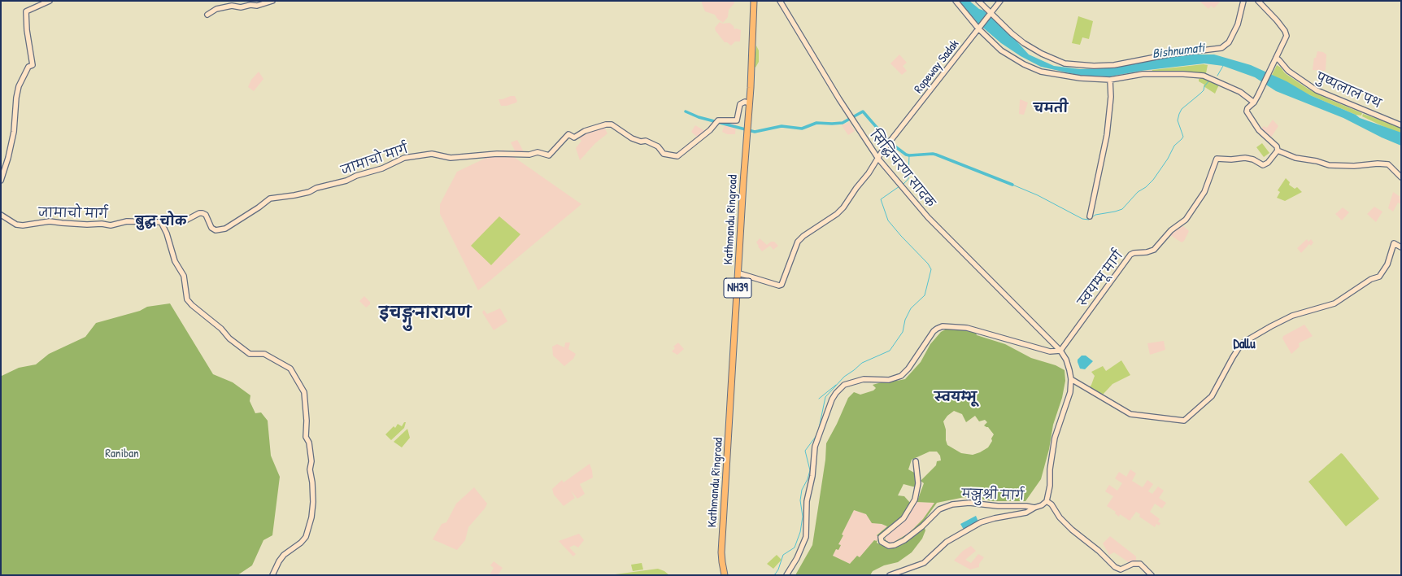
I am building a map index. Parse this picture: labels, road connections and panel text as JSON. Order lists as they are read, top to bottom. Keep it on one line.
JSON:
{"streets":{"highway":["Kathmandu Ringroad","NH39"],"main road":["Ropeway Sadak","पुष्पलाल पथ","जामाचो मार्ग","सिद्धिचरण सादक","स्वयम्भू मार्ग","मञ्जुश्री मार्ग"]},"crossings":[["Ropeway Sadak","सिद्धिचरण सादक"],["जामाचो मार्ग","Kathmandu Ringroad"],["सिद्धिचरण सादक","स्वयम्भू मार्ग"]],"districts":["चमती","बुद्ध चोक","इचङ्गुनारायण","Dallu","स्वयम्भू"],"water":["Bishnumati"],"parks":["Raniban"]}
